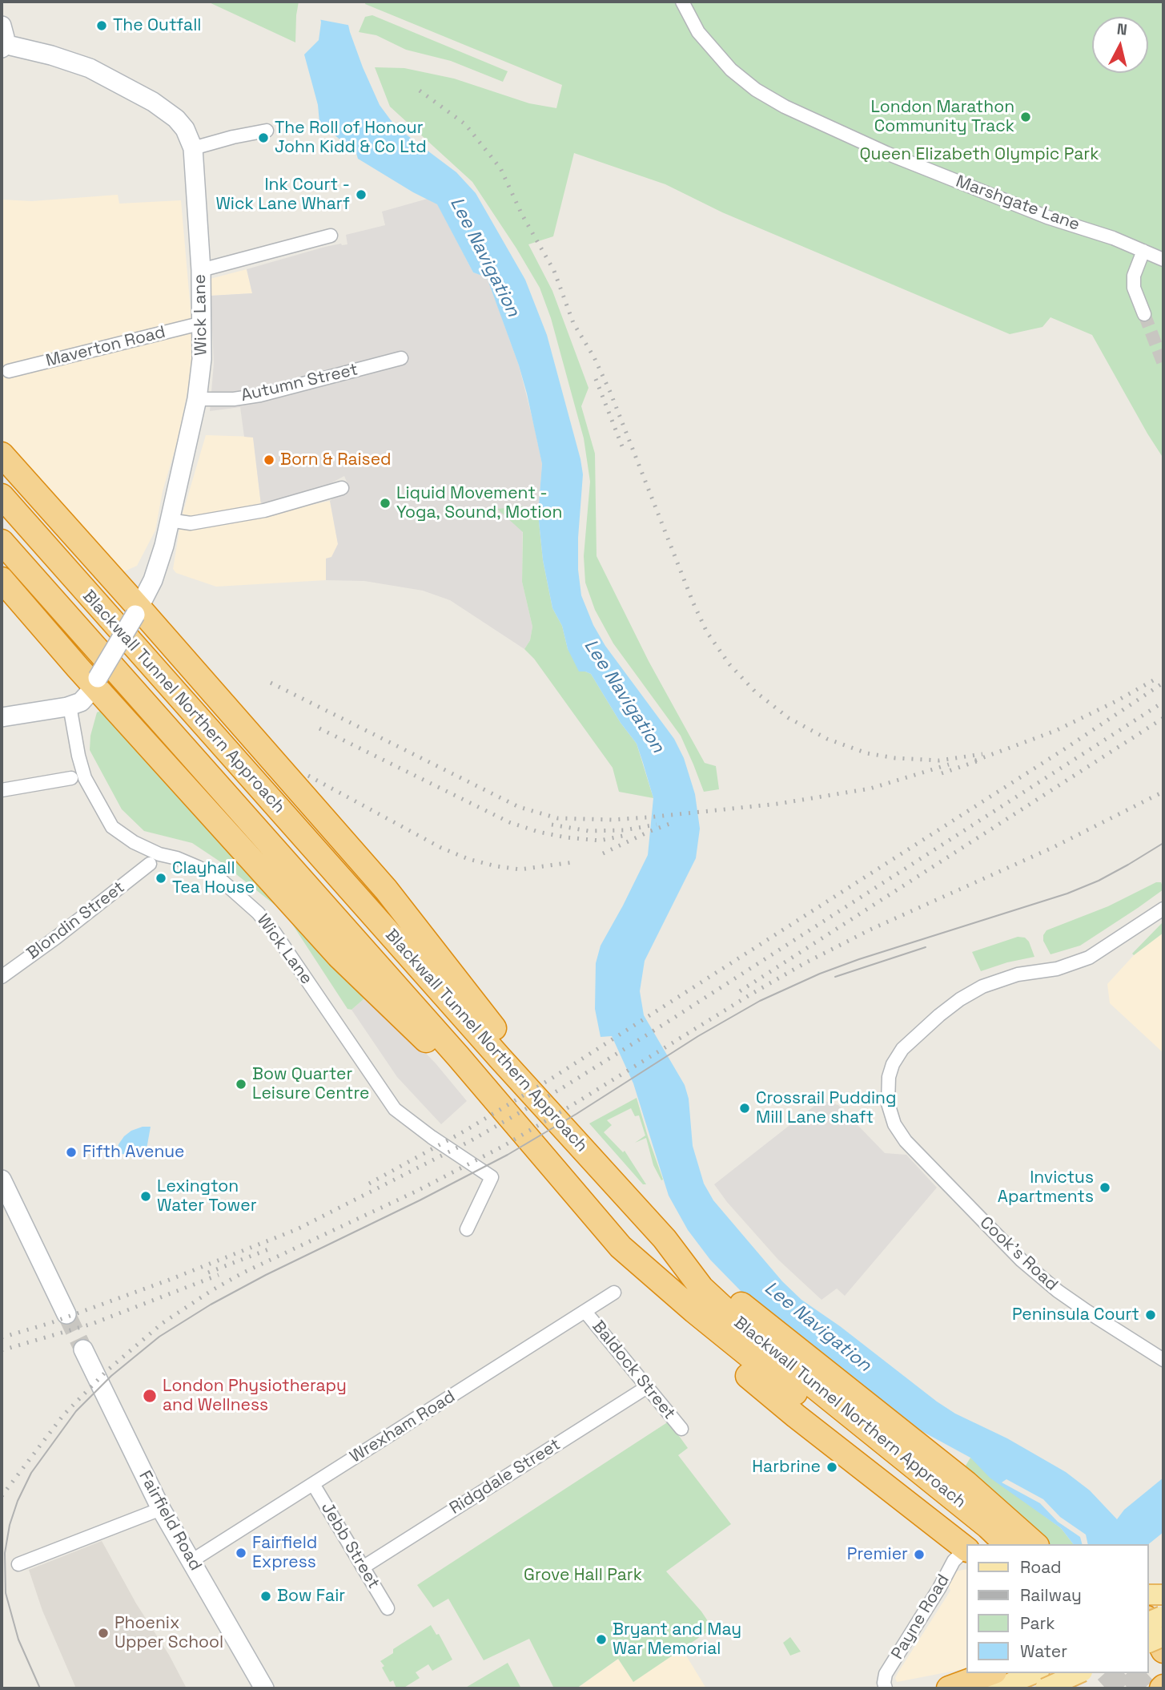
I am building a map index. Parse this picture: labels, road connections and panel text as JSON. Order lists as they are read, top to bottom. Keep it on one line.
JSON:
{"streets":{"highway":["Blackwall Tunnel Northern Approach"],"main road":["Wick Lane","Fairfield Road"],"street":["Marshgate Lane","Maverton Road","Autumn Street","Blondin Street","Cook's Road","Baldock Street","Wrexham Road","Ridgdale Street","Jebb Street","Payne Road"]},"crossings":[["Wick Lane","Maverton Road"],["Wick Lane","Autumn Street"],["Baldock Street","Wrexham Road"],["Baldock Street","Ridgdale Street"],["Wrexham Road","Fairfield Road"],["Wrexham Road","Jebb Street"],["Ridgdale Street","Jebb Street"]],"water":["Lee Navigation"],"parks":["Queen Elizabeth Olympic Park","Grove Hall Park"],"places":["The Outfall","London Marathon Community Track","The Roll of Honour John Kidd & Co Ltd","Ink Court - Wick Lane Wharf","Born & Raised","Liquid Movement - Yoga, Sound, Motion","Clayhall Tea House","Bow Quarter Leisure Centre","Crossrail Pudding Mill Lane shaft","Fifth Avenue","Invictus Apartments","Lexington Water Tower","Peninsula Court","London Physiotherapy and Wellness","Harbrine","Fairfield Express","Premier","Bow Fair","Phoenix Upper School","Bryant and May War Memorial"],"legend":["Road","Railway","Park","Water"],"north":"top"}
